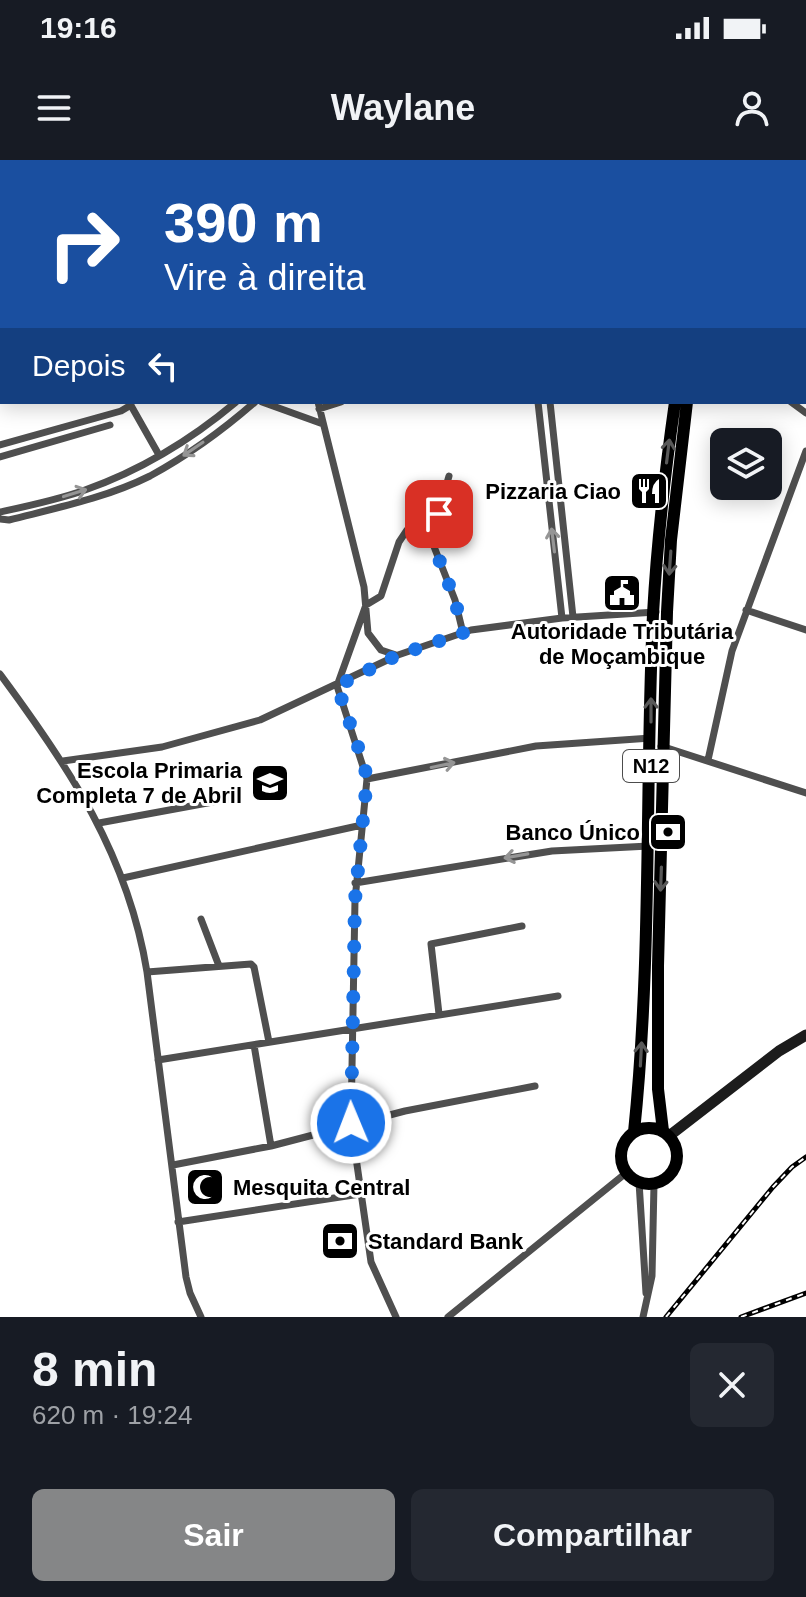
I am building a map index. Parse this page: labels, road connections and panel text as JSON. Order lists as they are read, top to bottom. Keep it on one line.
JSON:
{"streets":{"main road":["N12"]},"places":{"restaurant":["Pizzaria Ciao"],"public building":["Autoridade Tributária de Moçambique"],"school or university":["Escola Primaria Completa 7 de Abril"],"bank":["Banco Único","Standard Bank"],"mosque":["Mesquita Central"]},"page":{"status":"19:16","header":"Waylane","turn":["390 m","Vire à direita"],"then":"Depois","heading":["8 min","620 m · 19:24"],"buttons":["Sair","Compartilhar"]}}
